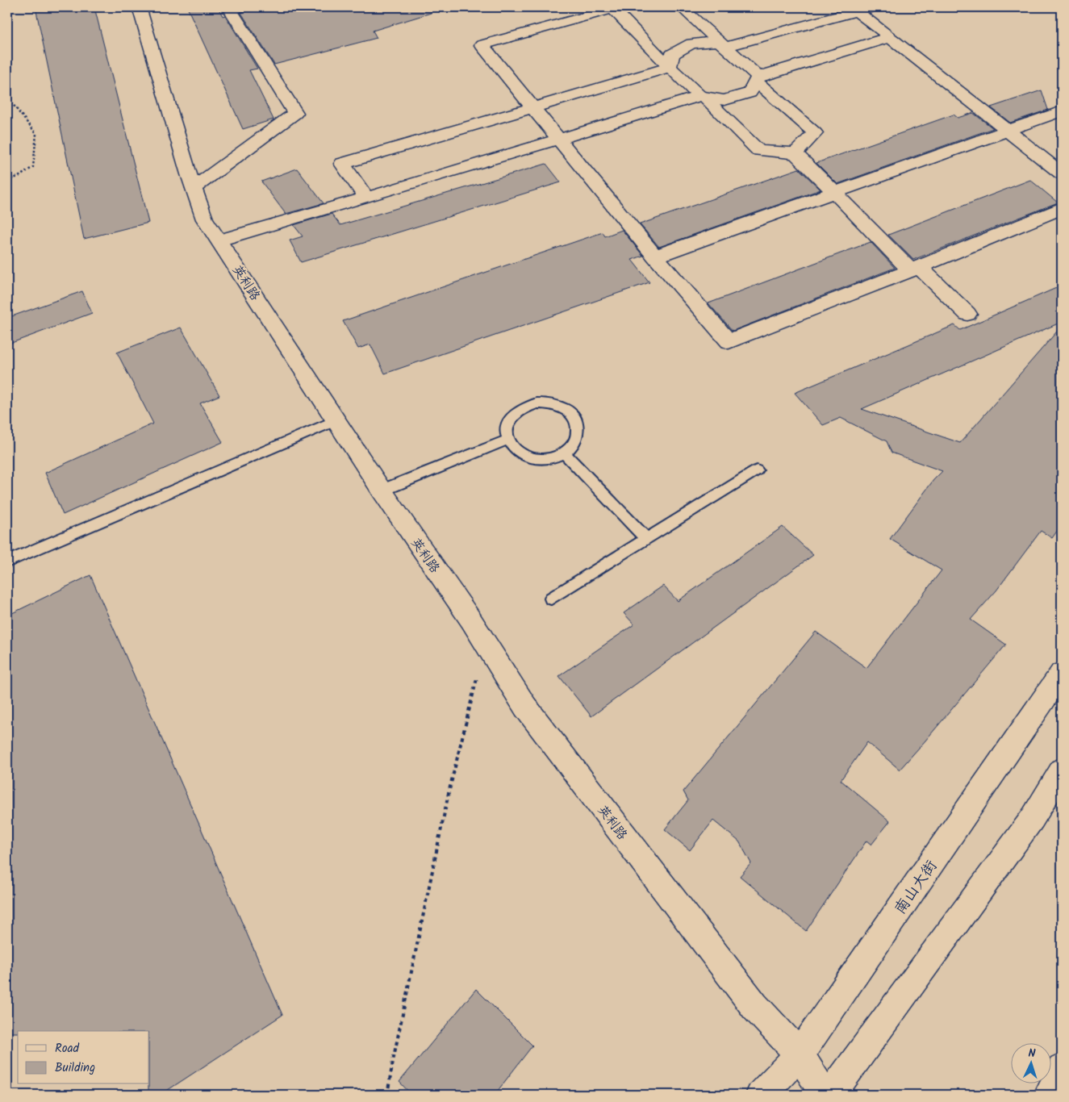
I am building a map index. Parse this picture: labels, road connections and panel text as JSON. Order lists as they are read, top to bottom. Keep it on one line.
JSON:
{"streets":{"street":["英利路","南山大街"]},"crossings":[["英利路","南山大街"]],"legend":["Road","Building"],"north":"top"}
